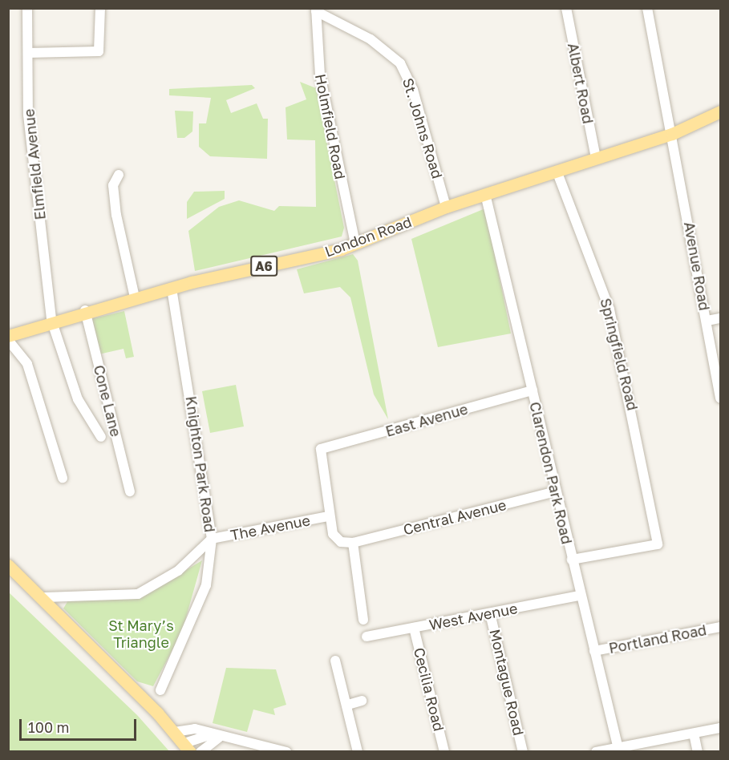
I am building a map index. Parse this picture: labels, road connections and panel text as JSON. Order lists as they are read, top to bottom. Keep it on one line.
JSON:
{"streets":{"main road":["London Road","A6"],"street":["Albert Road","Holmfield Road","St. Johns Road","Elmfield Avenue","Avenue Road","Springfield Road","Cone Lane","East Avenue","Knighton Park Road","Clarendon Park Road","Central Avenue","The Avenue","West Avenue","Portland Road","Montague Road","Cecilia Road"]},"crossings":[["Albert Road","London Road"],["Holmfield Road","St. Johns Road"],["Holmfield Road","London Road"],["St. Johns Road","London Road"],["Elmfield Avenue","London Road"],["London Road","Avenue Road"],["London Road","Springfield Road"],["London Road","Cone Lane"],["London Road","Knighton Park Road"],["London Road","Clarendon Park Road"],["Springfield Road","Clarendon Park Road"],["East Avenue","Clarendon Park Road"],["East Avenue","The Avenue"],["Knighton Park Road","The Avenue"],["Clarendon Park Road","Central Avenue"],["Clarendon Park Road","West Avenue"],["Clarendon Park Road","Portland Road"],["West Avenue","Montague Road"],["West Avenue","Cecilia Road"]],"parks":["St Mary’s Triangle"],"scale_bar":"100 m"}
